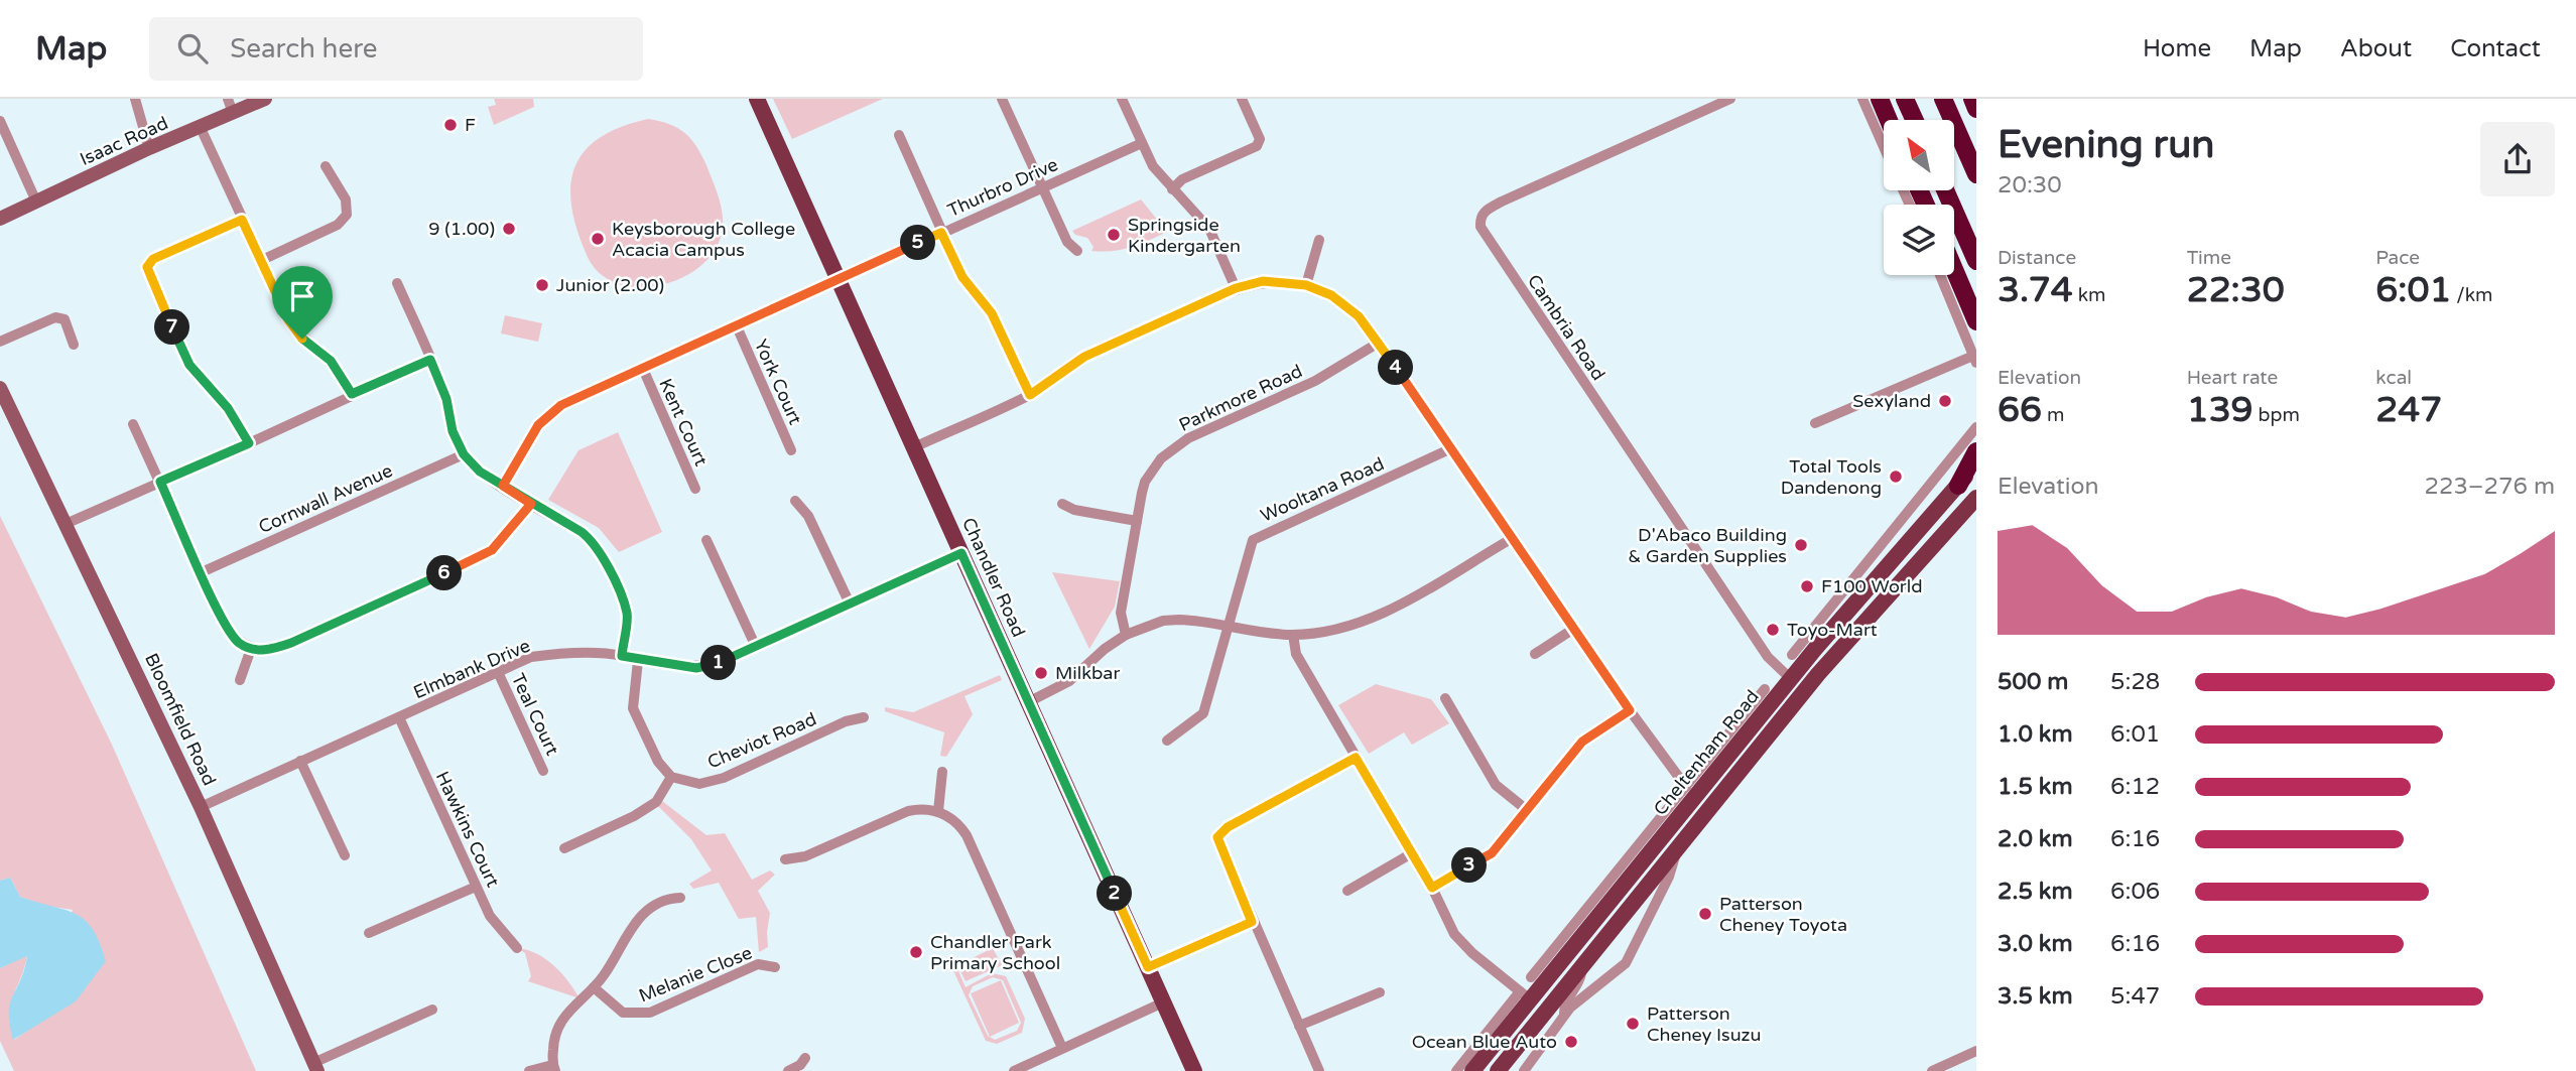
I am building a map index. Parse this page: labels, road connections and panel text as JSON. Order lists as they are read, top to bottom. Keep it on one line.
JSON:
{"streets":{"main road":["Chandler Road","Cheltenham Road"],"street":["Isaac Road","Thurbro Drive","Cambria Road","York Court","Parkmore Road","Kent Court","Wooltana Road","Cornwall Avenue","Elmbank Drive","Teal Court","Bloomfield Road","Cheviot Road","Hawkins Court","Melanie Close"]},"crossings":[["Thurbro Drive","York Court"],["Thurbro Drive","Kent Court"],["Thurbro Drive","Chandler Road"],["Cambria Road","Cheltenham Road"],["Chandler Road","Elmbank Drive"],["Elmbank Drive","Teal Court"],["Elmbank Drive","Bloomfield Road"],["Elmbank Drive","Hawkins Court"]],"places":["F","9 (1.00)","Springside Kindergarten","Keysborough College Acacia Campus","Junior (2.00)","Sexyland","Total Tools Dandenong","D'Abaco Building & Garden Supplies","F100 World","Toyo-Mart","Milkbar","Patterson Cheney Toyota","Chandler Park Primary School","Patterson Cheney Isuzu","Ocean Blue Auto"],"north":"top left","page":{"header":"Map","search":"Search here","nav":["Home","Map","About","Contact"],"heading":["Evening run","20:30"],"stats":[["Distance","3.74 km"],["Time","22:30"],["Pace","6:01 /km"],["Elevation","66 m"],["Heart rate","139 bpm"],["kcal","247"]],"pins":["5","7","4","6","1","3","2"],"chart":["Elevation","223–276 m"],"list":[{"name":"500 m","note":"5:28"},{"name":"1.0 km","note":"6:01"},{"name":"1.5 km","note":"6:12"},{"name":"2.0 km","note":"6:16"},{"name":"2.5 km","note":"6:06"},{"name":"3.0 km","note":"6:16"},{"name":"3.5 km","note":"5:47"}]}}
